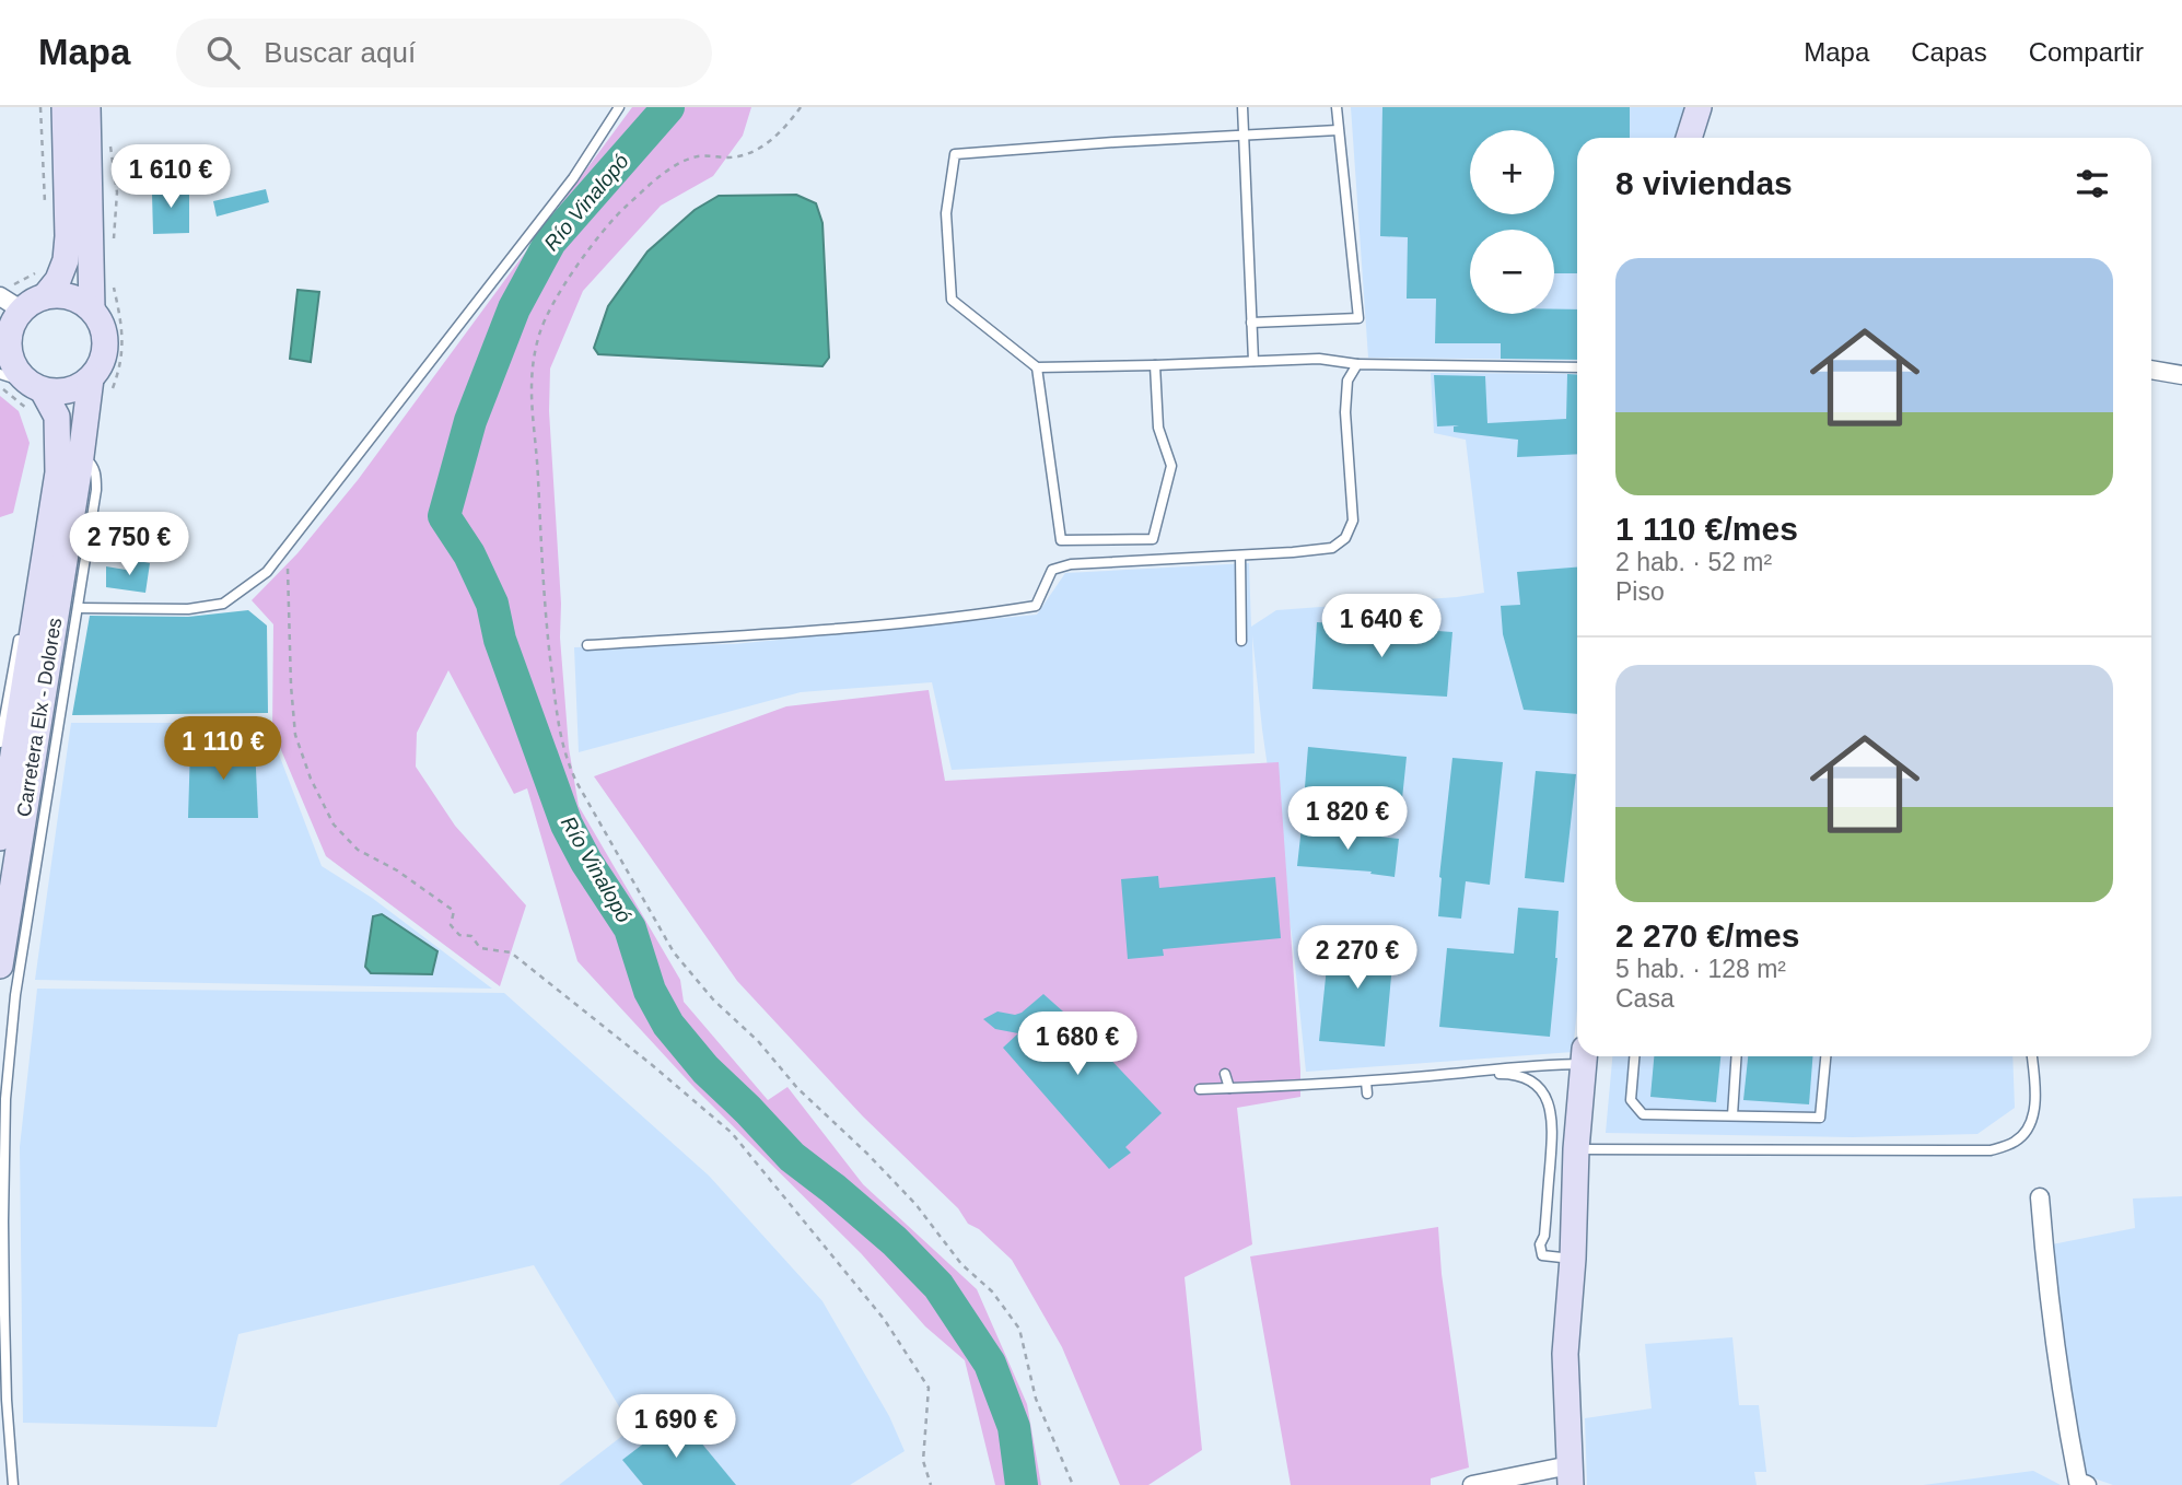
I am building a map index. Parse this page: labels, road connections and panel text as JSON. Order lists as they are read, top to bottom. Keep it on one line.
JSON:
{"streets":{"main road":["Carretera Elx - Dolores"]},"water":["Río Vinalopó"],"page":{"header":"Mapa","search":"Buscar aquí","nav":["Mapa","Capas","Compartir"],"map_buttons":["+","−"],"heading":"8 viviendas","price":["1 610 €","2 750 €","1 640 €","1 110 €","1 820 €","2 270 €","1 680 €","1 690 €"],"list":[{"name":"1 110 €/mes","note":"2 hab. · 52 m² · Piso"},{"name":"2 270 €/mes","note":"5 hab. · 128 m² · Casa"}]}}
